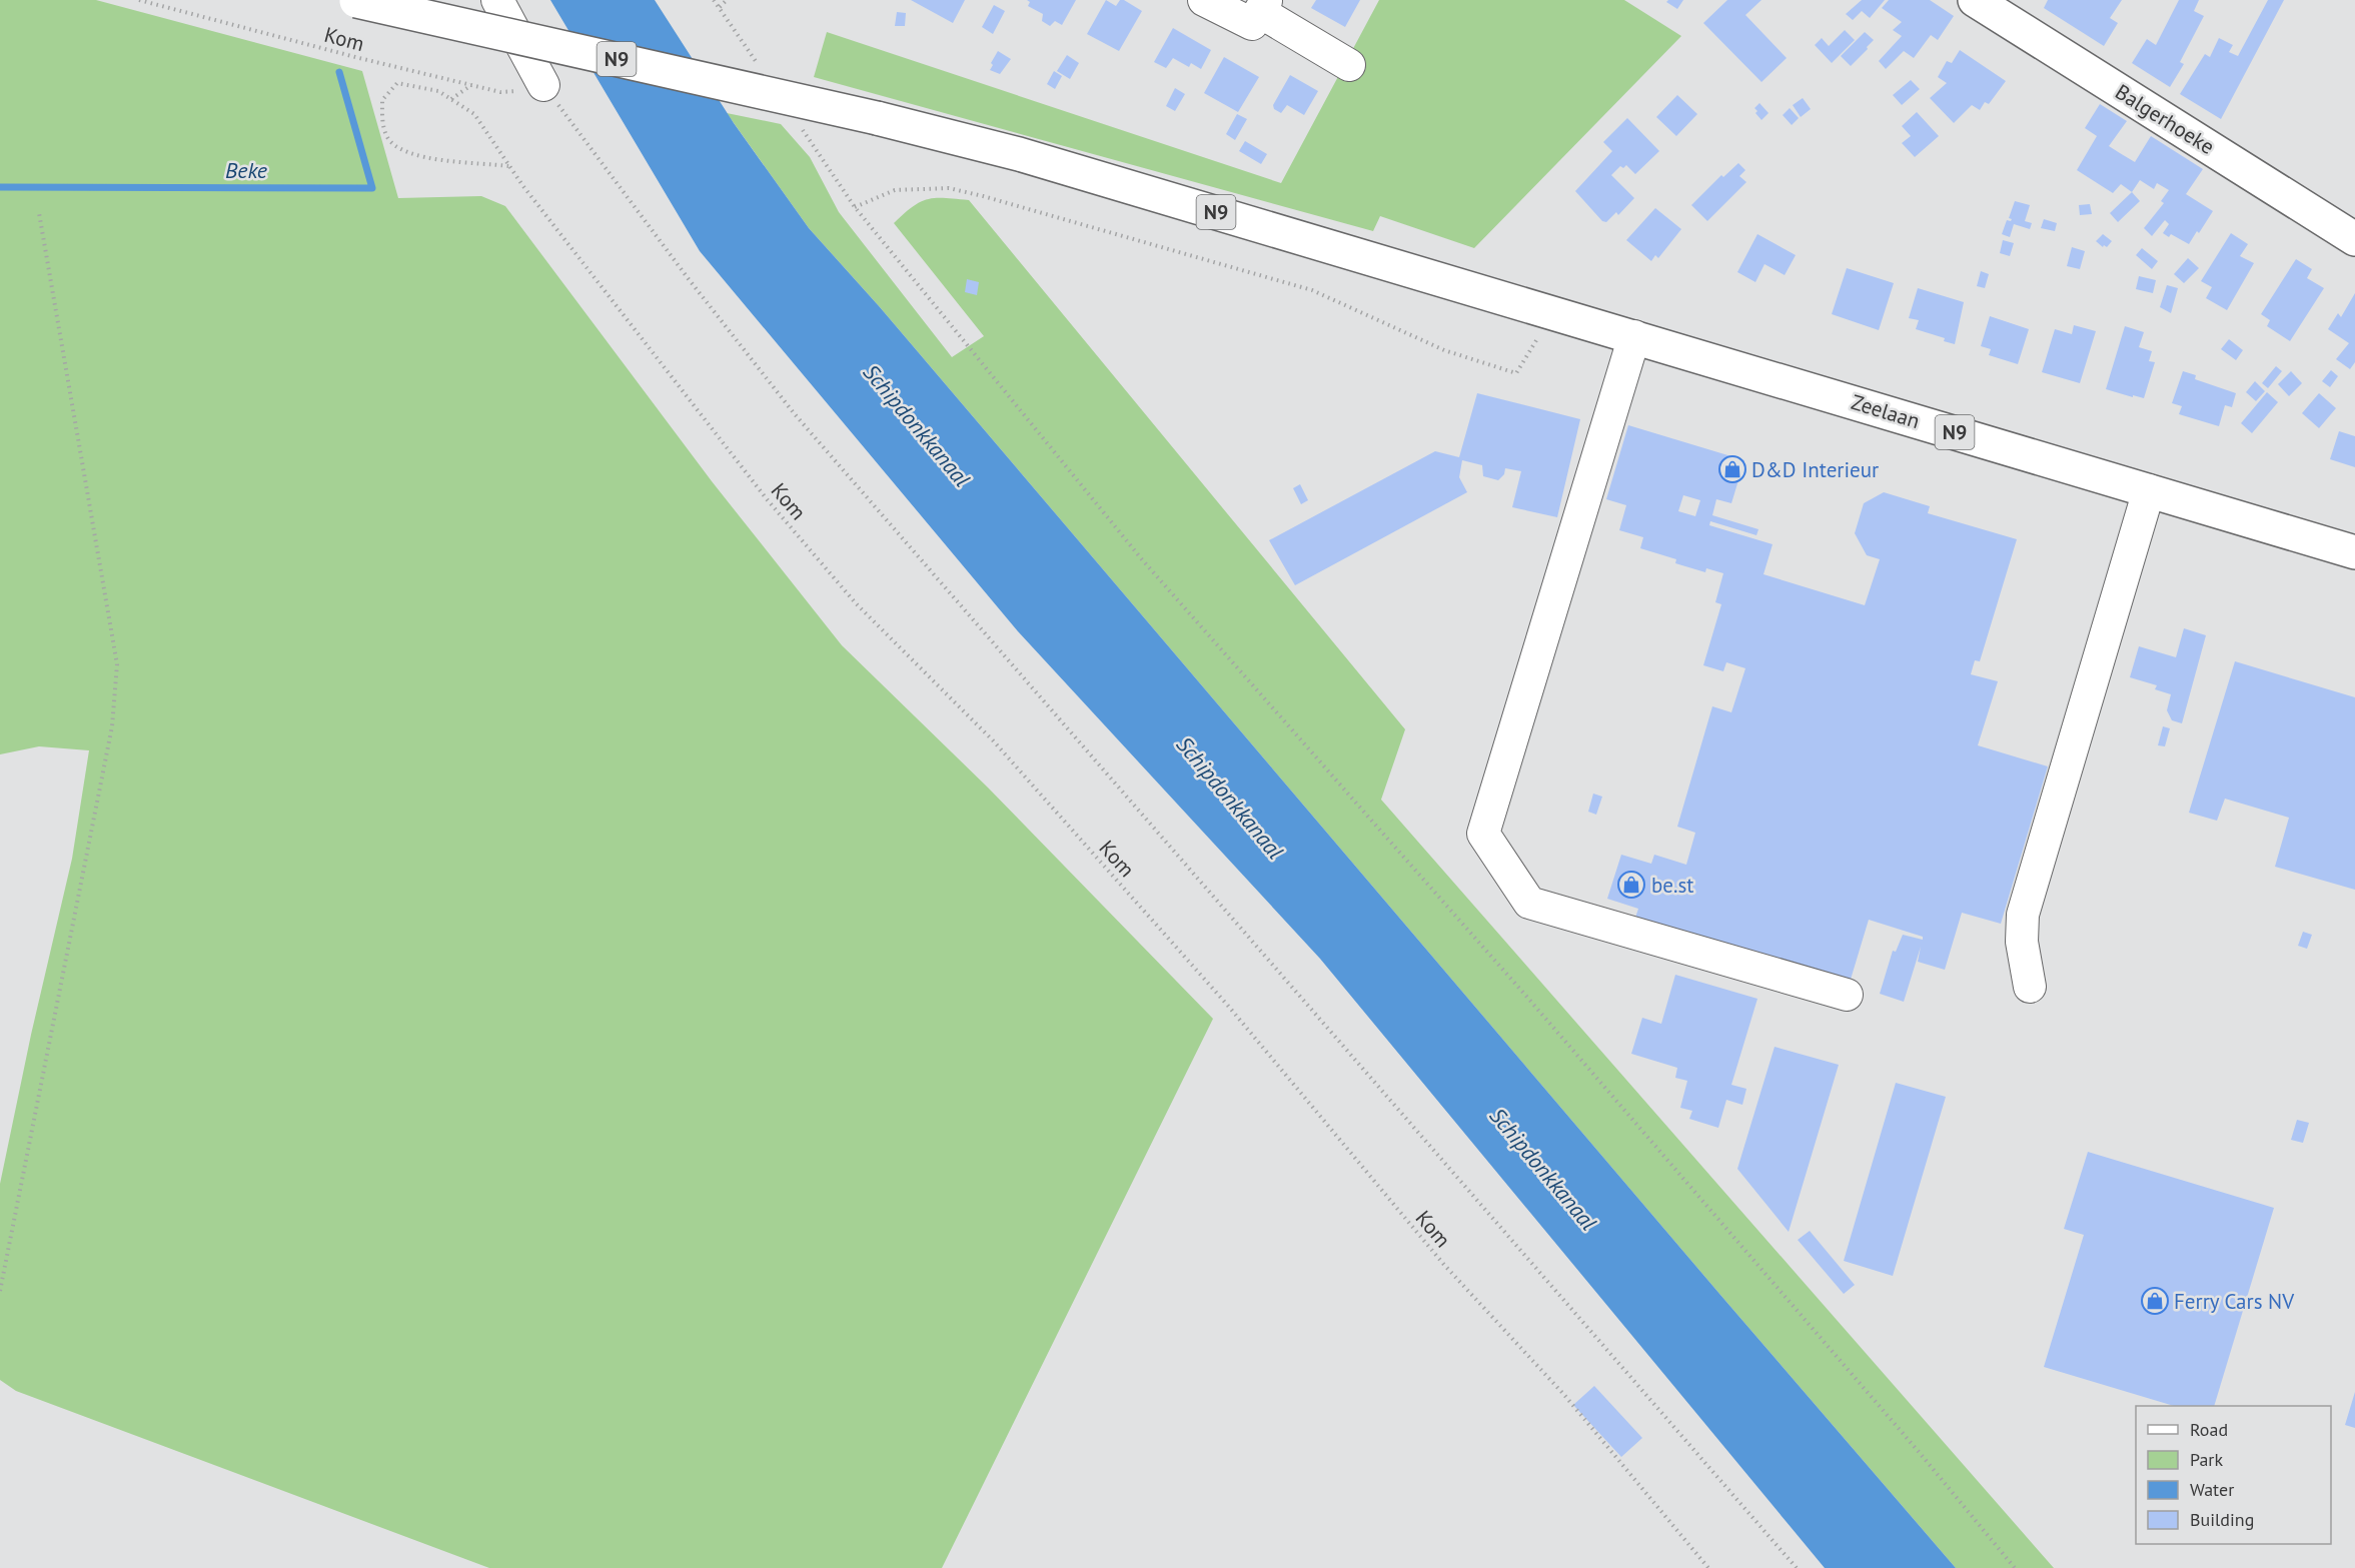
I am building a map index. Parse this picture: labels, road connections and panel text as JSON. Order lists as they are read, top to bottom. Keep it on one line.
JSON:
{"streets":{"main road":["N9","Balgerhoeke","Zeelaan"],"path":["Kom"]},"crossings":[["N9","Zeelaan"]],"water":["Beke","Schipdonkkanaal"],"places":{"shop":["D&D Interieur","be.st","Ferry Cars NV"]},"legend":["Road","Park","Water","Building"]}
